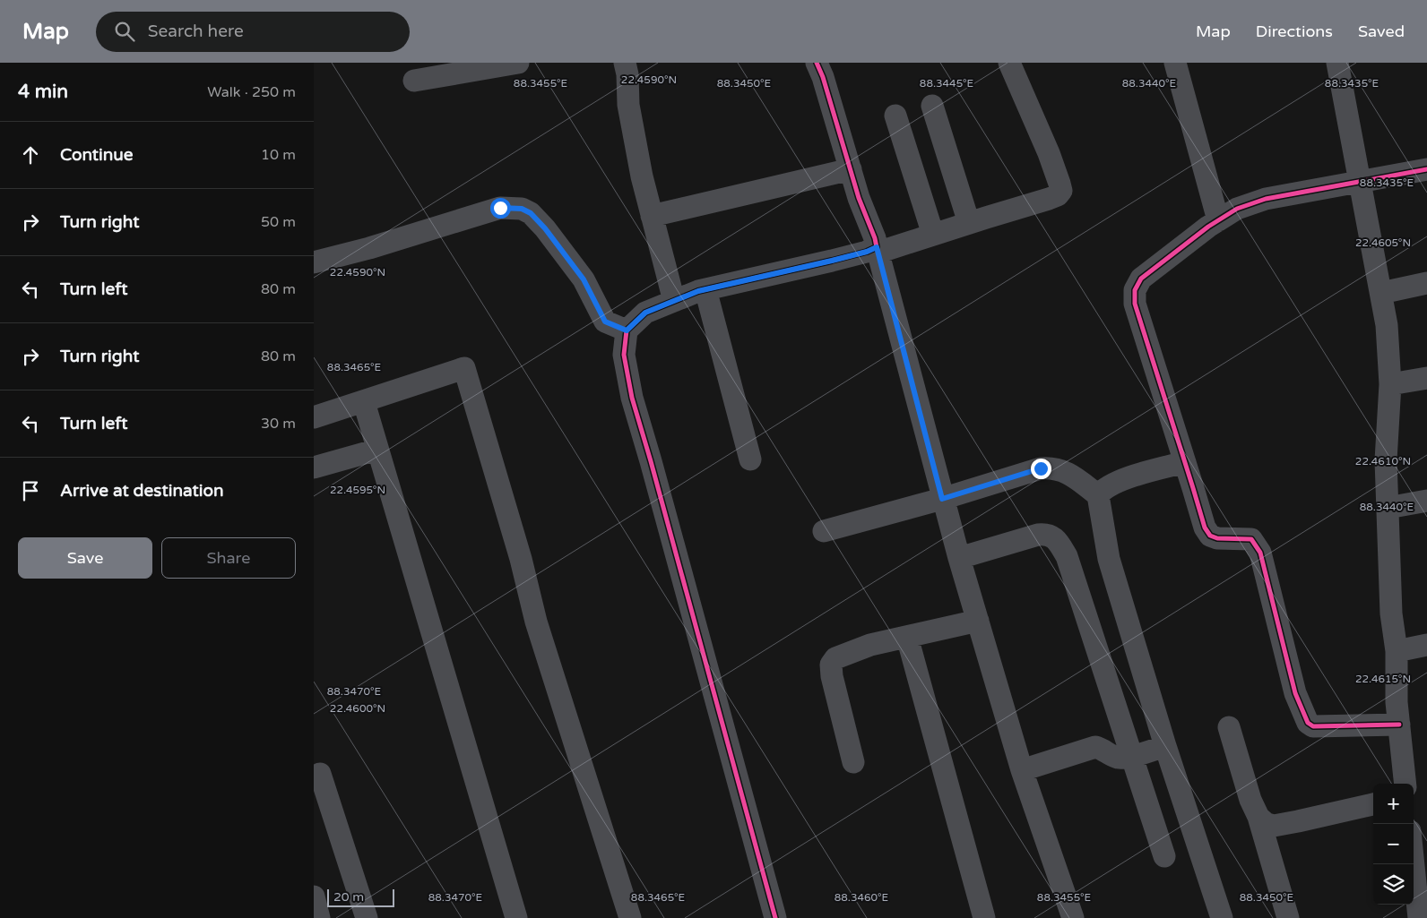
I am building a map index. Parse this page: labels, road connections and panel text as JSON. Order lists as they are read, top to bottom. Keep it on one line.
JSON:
{"scale_bar":"20 m","page":{"header":"Map","search":"Search here","nav":["Map","Directions","Saved"],"heading":["4 min","Walk · 250 m"],"list":[["Continue","10 m"],["Turn right","50 m"],["Turn left","80 m"],["Turn right","80 m"],["Turn left","30 m"],"Arrive at destination"],"buttons":["Save","Share"],"map_buttons":["+","−"],"scale":"20 m"},"coordinates":["22.4590°N","88.3435°E","88.3455°E","88.3450°E","88.3445°E","88.3440°E","22.4605°N","88.3465°E","22.4610°N","22.4595°N","22.4615°N","88.3470°E","22.4600°N","88.3460°E"]}
